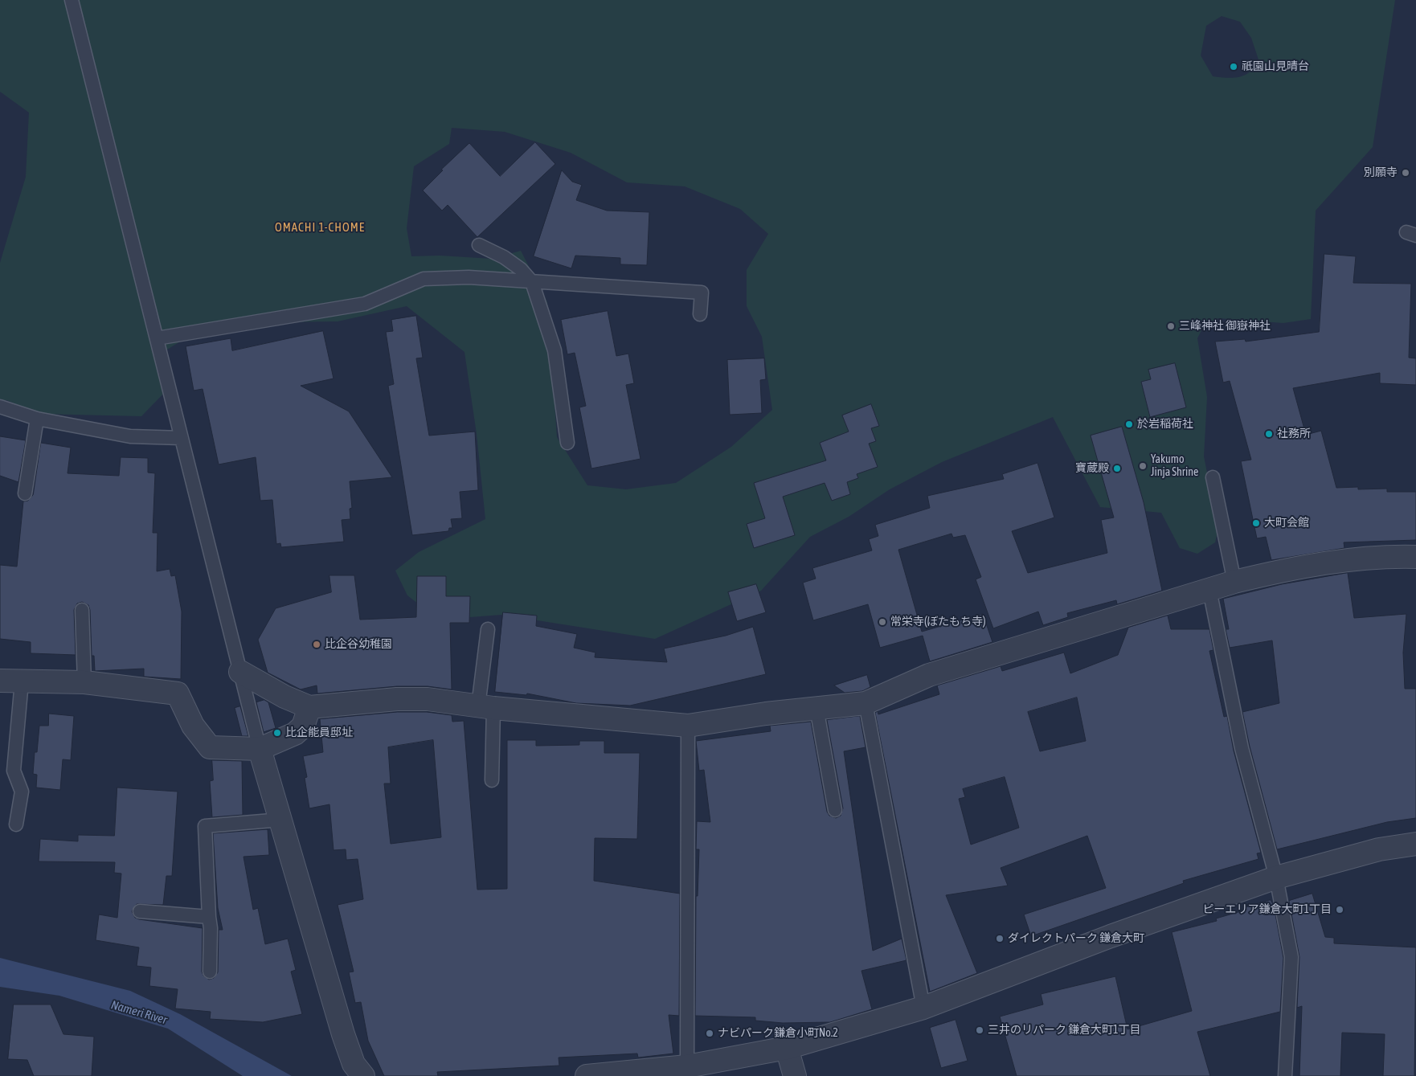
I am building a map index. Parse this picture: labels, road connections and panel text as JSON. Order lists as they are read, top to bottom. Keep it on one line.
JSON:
{"districts":["OMACHI 1-CHOME"],"water":["Nameri River"],"places":["祇園山見晴台","別願寺","三峰神社 御嶽神社","於岩稲荷社","社務所","Yakumo Jinja Shrine","寶蔵殿","大町会館","常栄寺(ぼたもち寺)","比企谷幼稚園","比企能員邸址","ピーエリア鎌倉大町1丁目","ダイレクトパーク 鎌倉大町","三井のリパーク 鎌倉大町1丁目","ナビパーク鎌倉小町No.2"]}
